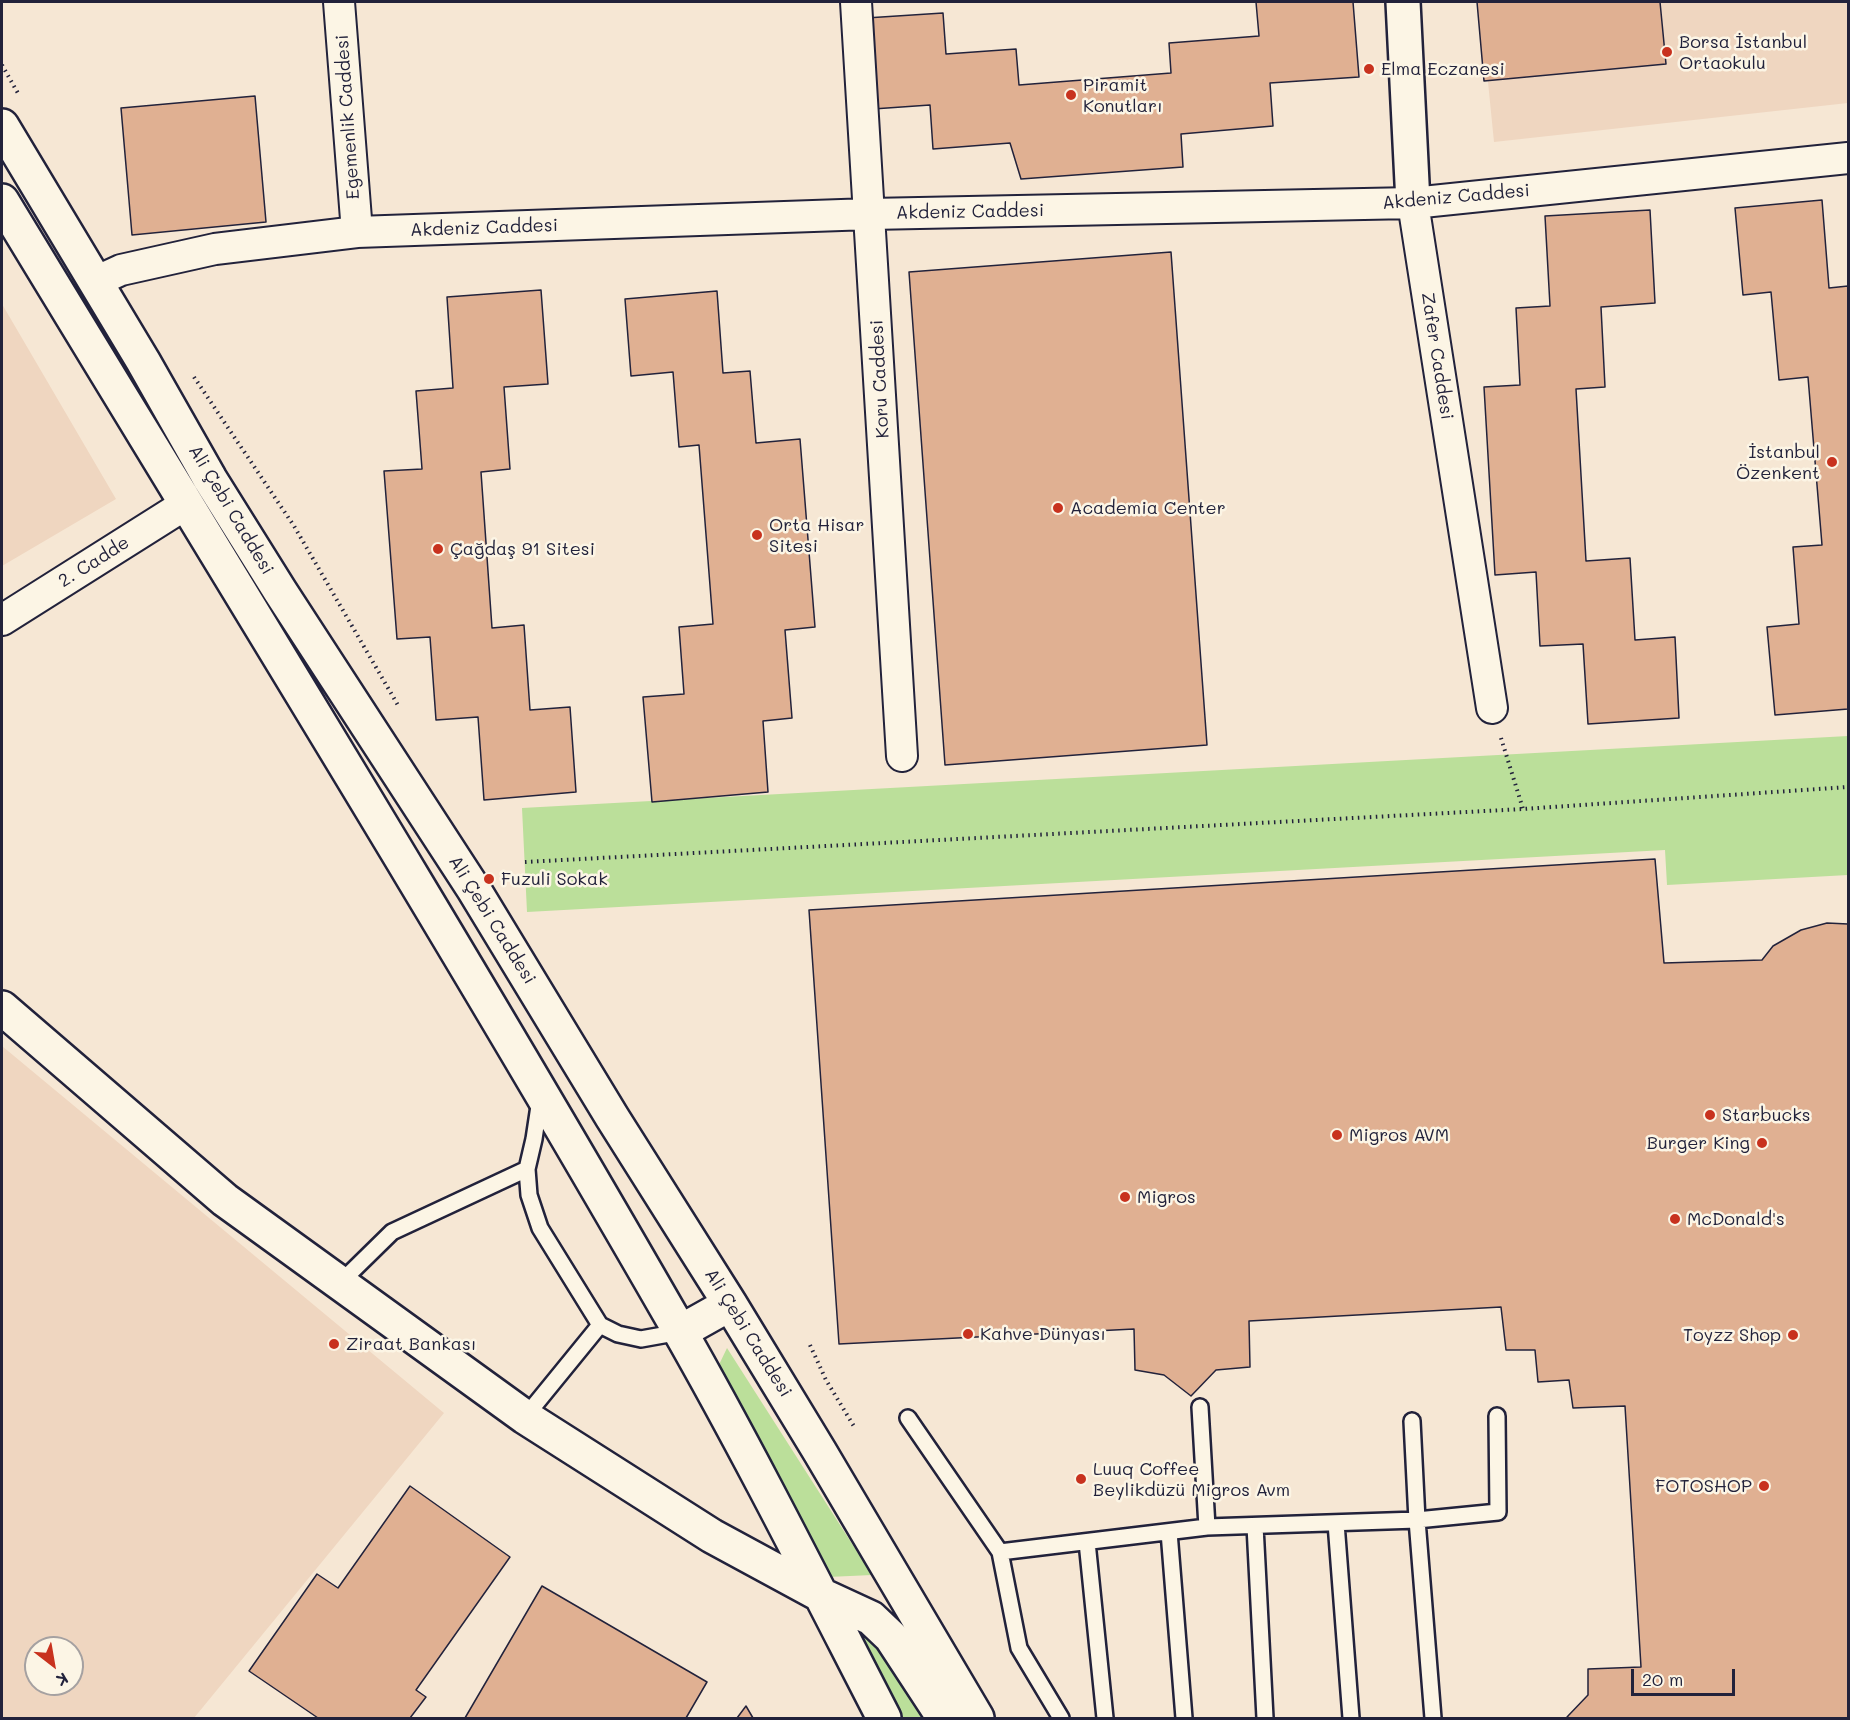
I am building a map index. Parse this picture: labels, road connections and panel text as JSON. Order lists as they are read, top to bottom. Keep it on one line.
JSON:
{"streets":{"main road":["Zafer Caddesi","Ali Çebi Caddesi"],"street":["Egemenlik Caddesi","Akdeniz Caddesi","Koru Caddesi","2. Cadde"]},"crossings":[["Egemenlik Caddesi","Akdeniz Caddesi"],["Akdeniz Caddesi","Zafer Caddesi"],["Akdeniz Caddesi","Koru Caddesi"],["Akdeniz Caddesi","Ali Çebi Caddesi"],["Ali Çebi Caddesi","2. Cadde"]],"places":["Borsa İstanbul Ortaokulu","Elma Eczanesi","Piramit Konutları","İstanbul Özenkent","Academia Center","Orta Hisar Sitesi","Çağdaş 91 Sitesi","Fuzuli Sokak","Starbucks","Migros AVM","Burger King","Migros","McDonald's","Kahve Dünyası","Toyzz Shop","Ziraat Bankası","Luuq Coffee Beylikdüzü Migros Avm","FOTOSHOP"],"scale_bar":"20 m","north":"bottom right"}
